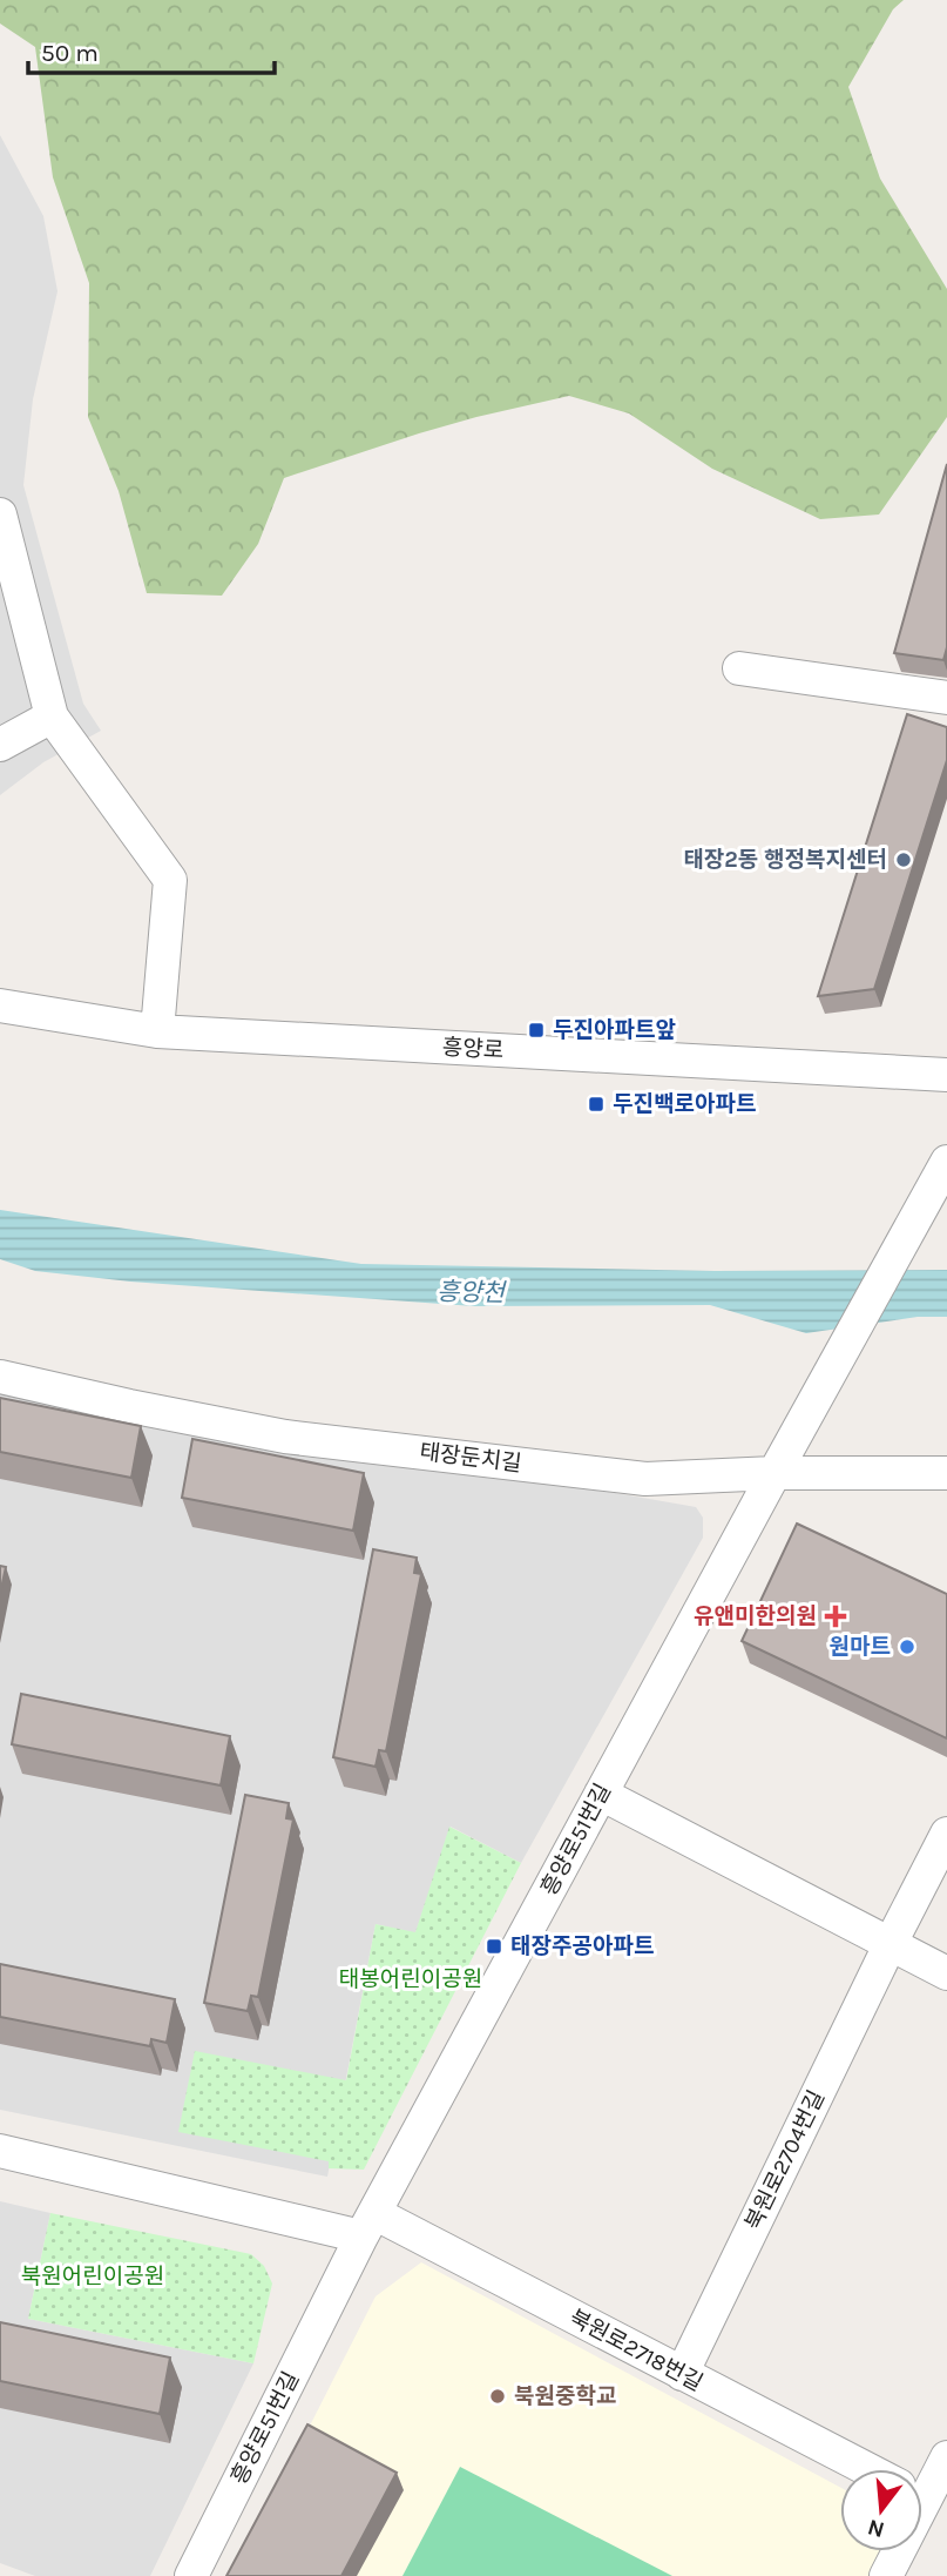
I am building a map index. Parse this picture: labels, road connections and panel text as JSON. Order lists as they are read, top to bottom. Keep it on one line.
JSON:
{"streets":{"street":["흥양로","태장둔치길","흥양로51번길","북원로2704번길","북원로2718번길"]},"crossings":[["태장둔치길","흥양로51번길"],["흥양로51번길","북원로2718번길"],["북원로2704번길","북원로2718번길"]],"water":["흥양천"],"parks":["태봉어린이공원","북원어린이공원"],"places":{"other":["태장2동 행정복지센터","원마트","북원중학교"],"transit":["두진아파트앞","두진백로아파트","태장주공아파트"],"health":["유앤미한의원"]},"scale_bar":"50 m","north":"bottom"}
